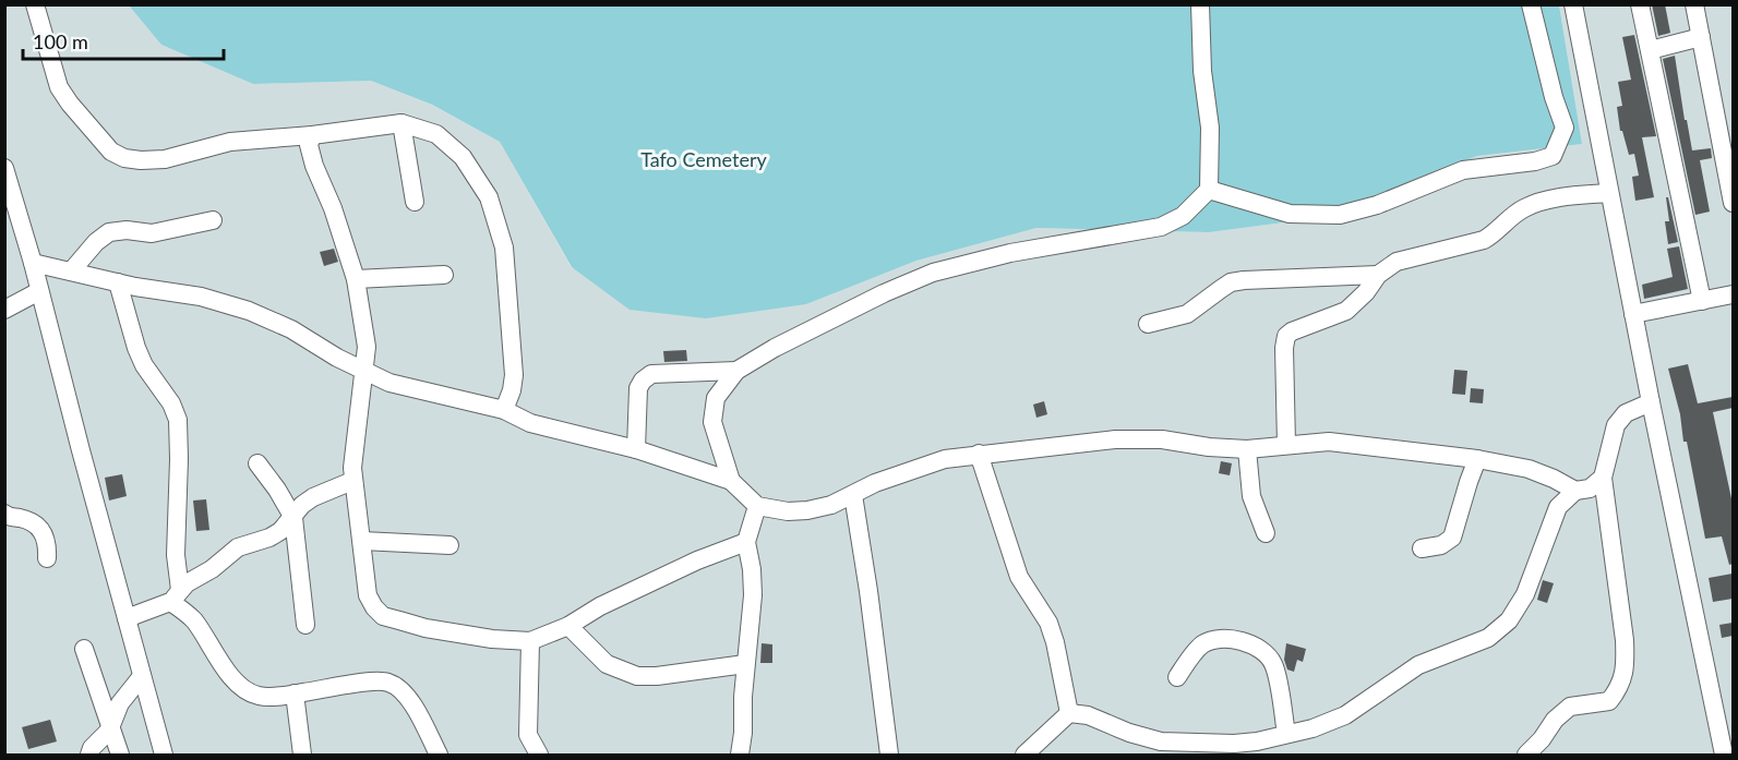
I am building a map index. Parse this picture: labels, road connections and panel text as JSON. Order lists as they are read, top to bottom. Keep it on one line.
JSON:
{"parks":["Tafo Cemetery"],"scale_bar":"100 m"}
